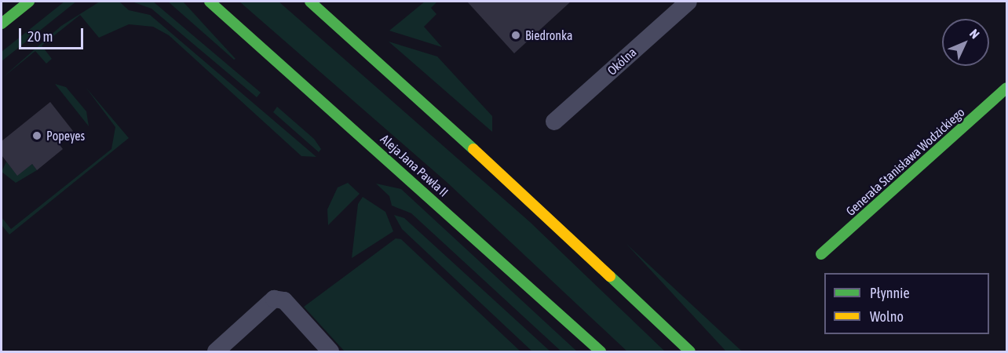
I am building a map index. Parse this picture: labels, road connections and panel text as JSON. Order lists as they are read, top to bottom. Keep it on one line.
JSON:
{"streets":{"main road":["Generała Stanisława Wodzickiego","Aleja Jana Pawła II"],"street":["Okólna"]},"places":["Biedronka","Popeyes"],"legend":["Płynnie","Wolno"],"scale_bar":"20 m","north":"top right"}
